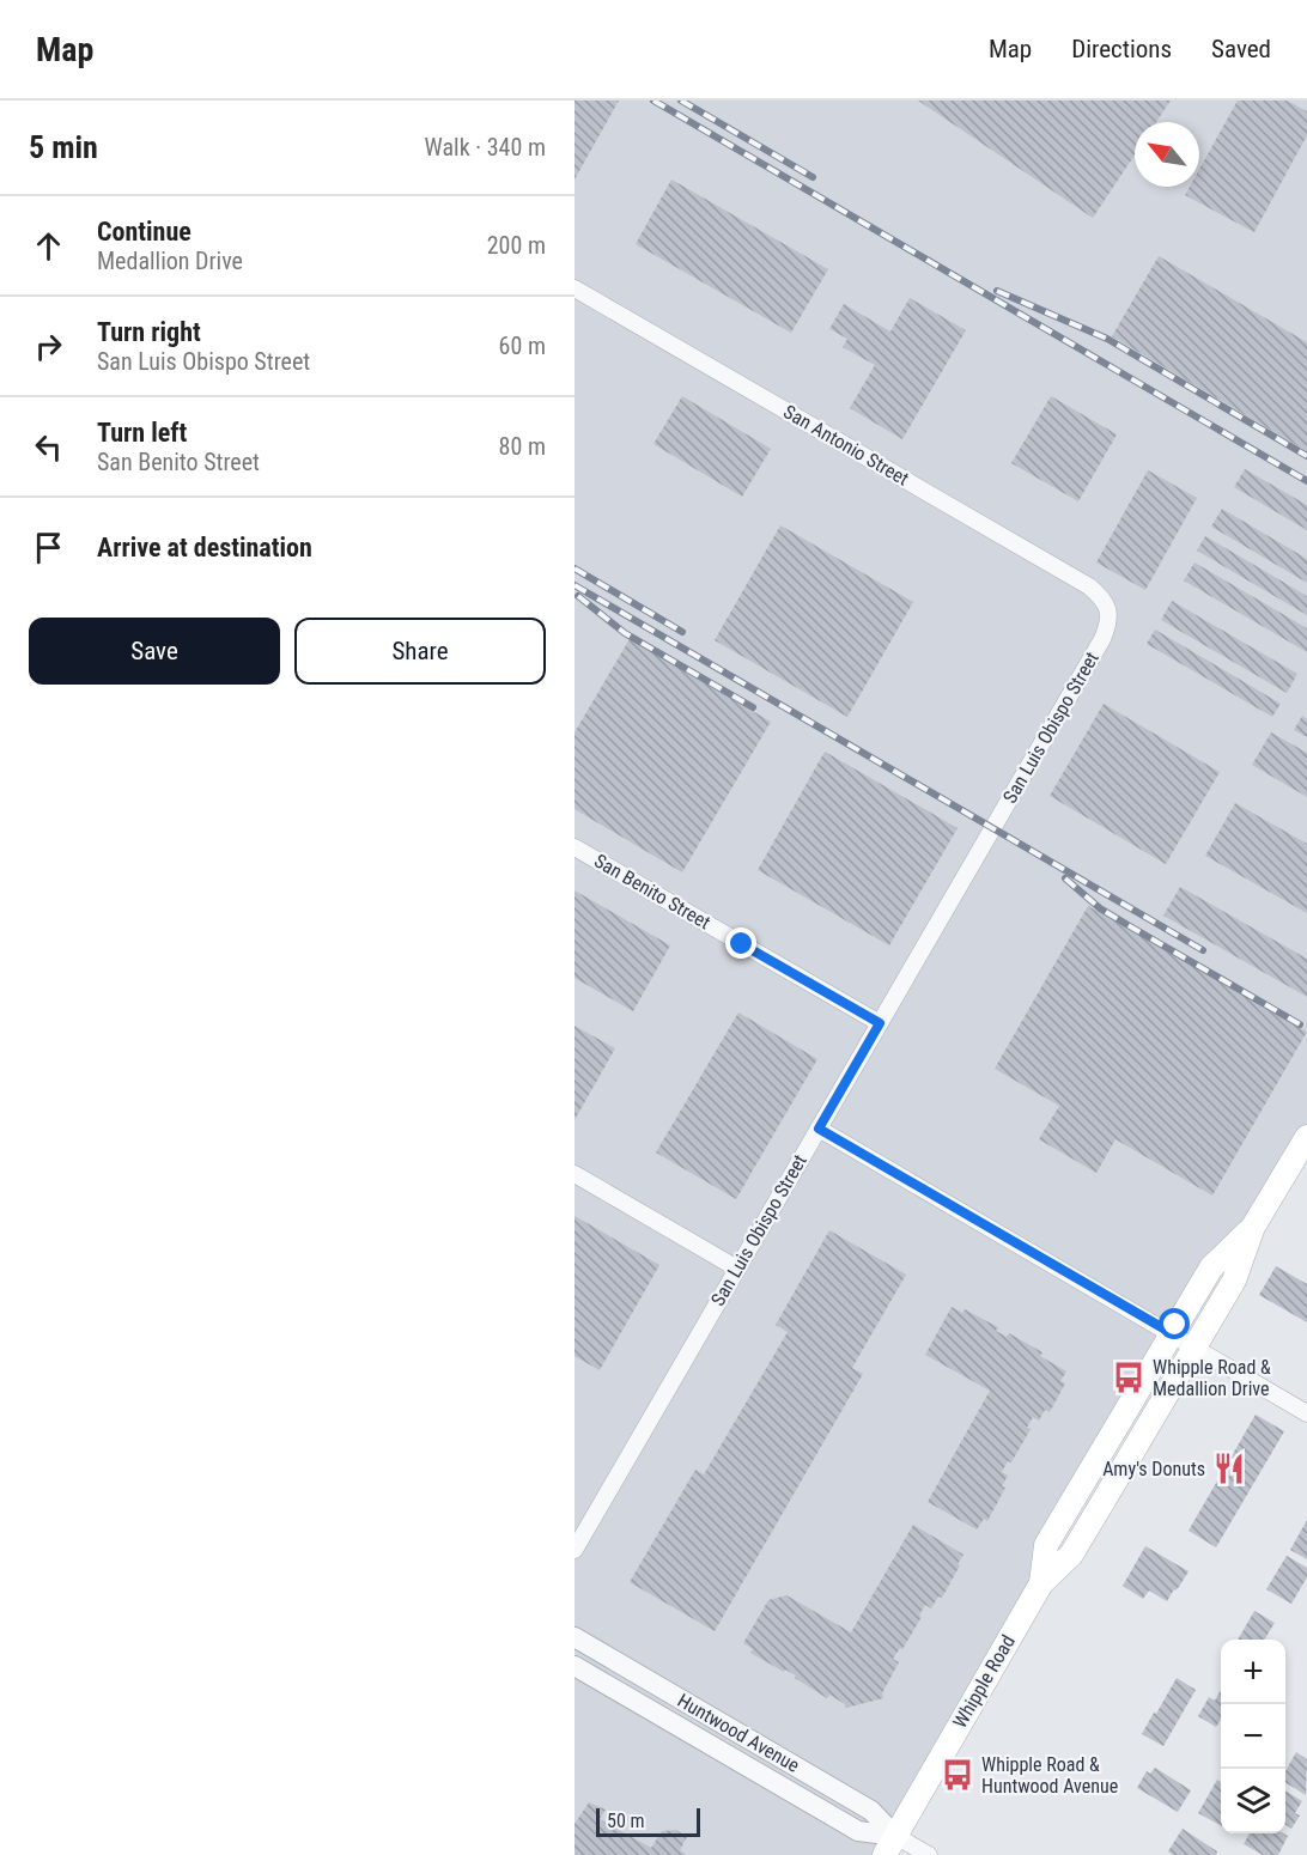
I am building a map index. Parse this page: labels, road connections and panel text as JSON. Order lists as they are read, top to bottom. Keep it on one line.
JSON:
{"streets":{"main road":["Whipple Road"],"street":["San Antonio Street","San Luis Obispo Street","San Benito Street","Huntwood Avenue"]},"crossings":[["San Antonio Street","San Luis Obispo Street"],["San Luis Obispo Street","San Benito Street"],["Whipple Road","Huntwood Avenue"]],"places":{"bus stop":["Whipple Road & Medallion Drive","Whipple Road & Huntwood Avenue"],"restaurant":["Amy's Donuts"]},"scale_bar":"50 m","north":"top left","page":{"header":"Map","nav":["Map","Directions","Saved"],"heading":["5 min","Walk · 340 m"],"list":[["Continue","Medallion Drive","200 m"],["Turn right","San Luis Obispo Street","60 m"],["Turn left","San Benito Street","80 m"],"Arrive at destination"],"buttons":["Save","Share"],"map_buttons":["+","−"],"scale":"50 m"}}
